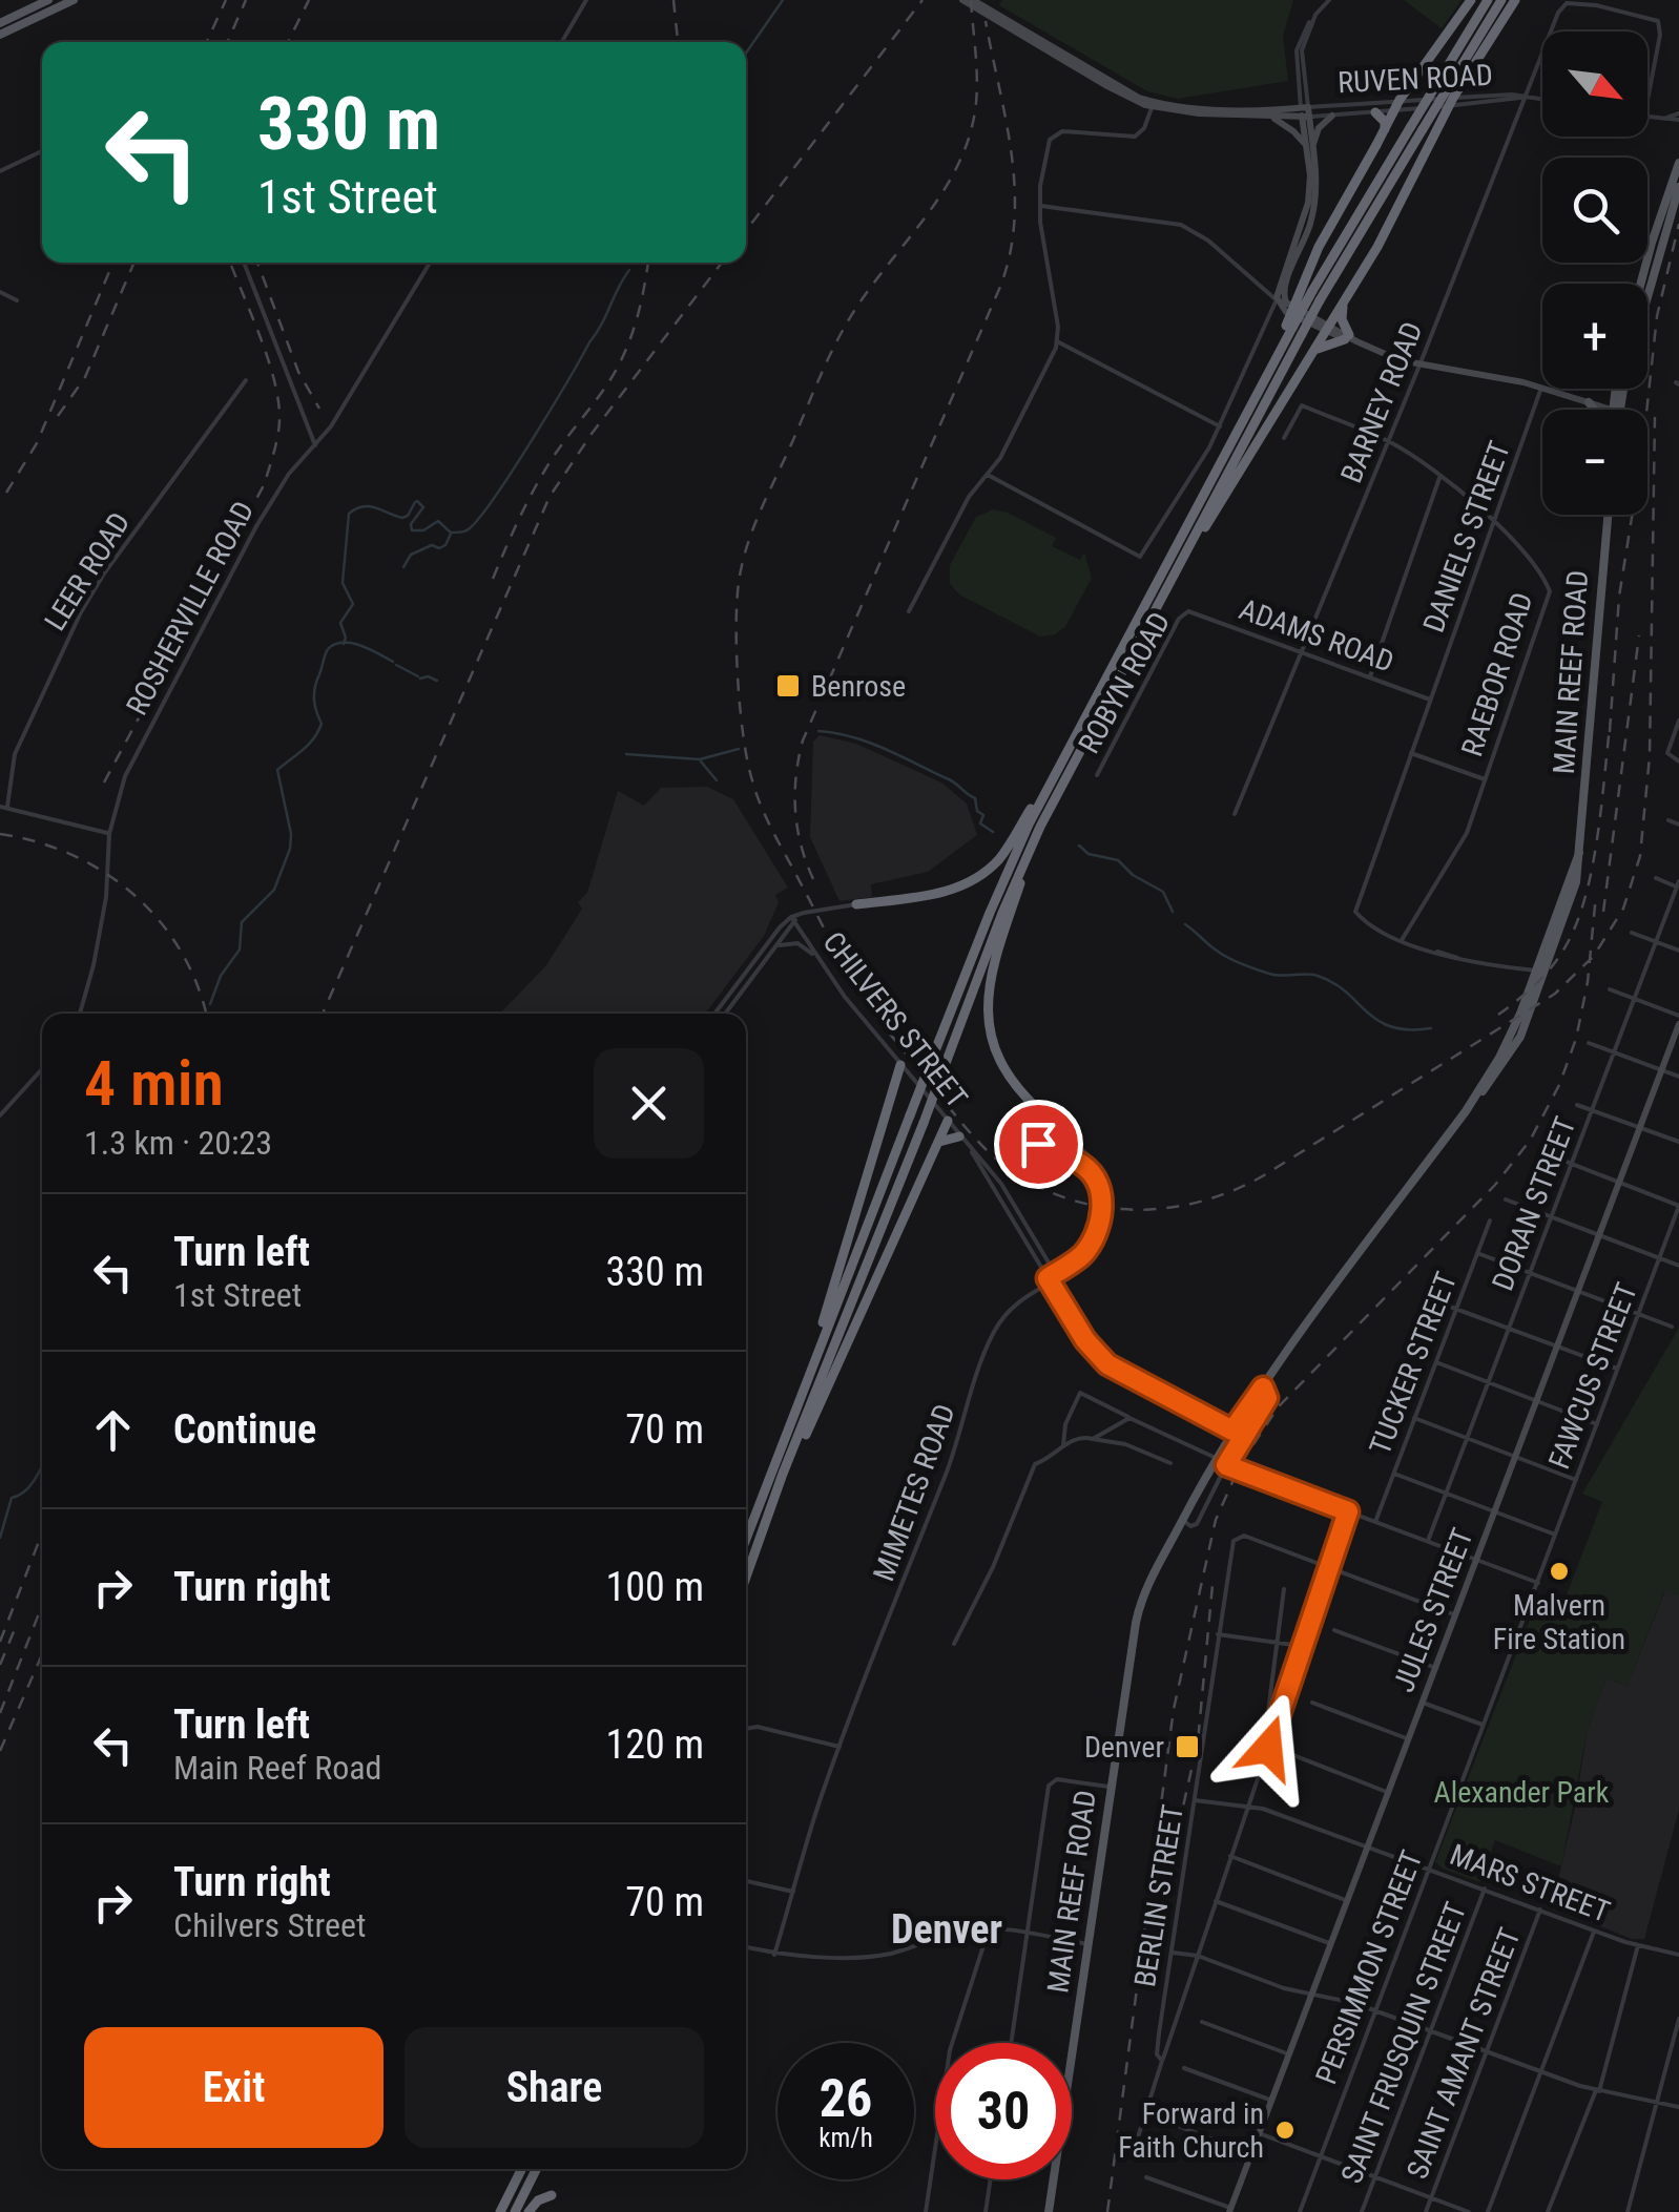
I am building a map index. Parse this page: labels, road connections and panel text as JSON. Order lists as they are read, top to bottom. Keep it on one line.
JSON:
{"streets":{"main road":["MAIN REEF ROAD","JULES STREET"],"street":["RUVEN ROAD","BARNEY ROAD","DANIELS STREET","LEER ROAD","ROSHERVILLE ROAD","ADAMS ROAD","RAEBOR ROAD","ROBYN ROAD","CHILVERS STREET","DORAN STREET","TUCKER STREET","FAWCUS STREET","MIMETES ROAD","MARS STREET","BERLIN STREET","PERSIMMON STREET","SAINT FRUSQUIN STREET","SAINT AMANT STREET"]},"crossings":[["RUVEN ROAD","BARNEY ROAD"],["BARNEY ROAD","ADAMS ROAD"],["BARNEY ROAD","RAEBOR ROAD"],["DANIELS STREET","ADAMS ROAD"],["DANIELS STREET","RAEBOR ROAD"],["ADAMS ROAD","ROBYN ROAD"],["MAIN REEF ROAD","CHILVERS STREET"],["CHILVERS STREET","MIMETES ROAD"],["FAWCUS STREET","PERSIMMON STREET"],["JULES STREET","MARS STREET"],["MARS STREET","BERLIN STREET"],["MARS STREET","PERSIMMON STREET"],["MARS STREET","SAINT FRUSQUIN STREET"],["MARS STREET","SAINT AMANT STREET"]],"districts":["Denver"],"parks":["Alexander Park"],"places":{"transit":["Benrose","Denver"],"other":["Malvern Fire Station","Forward in Faith Church"]},"north":"bottom right","page":{"map_buttons":["+","−"],"turn":["330 m","1st Street"],"heading":["4 min","1.3 km · 20:23"],"list":[{"name":"Turn left","note":"1st Street","value":"330 m"},{"name":"Continue","value":"70 m"},{"name":"Turn right","value":"100 m"},{"name":"Turn left","note":"Main Reef Road","value":"120 m"},{"name":"Turn right","note":"Chilvers Street","value":"70 m"}],"buttons":["Exit","Share"],"speed":"26 km/h","limit":"30"}}
